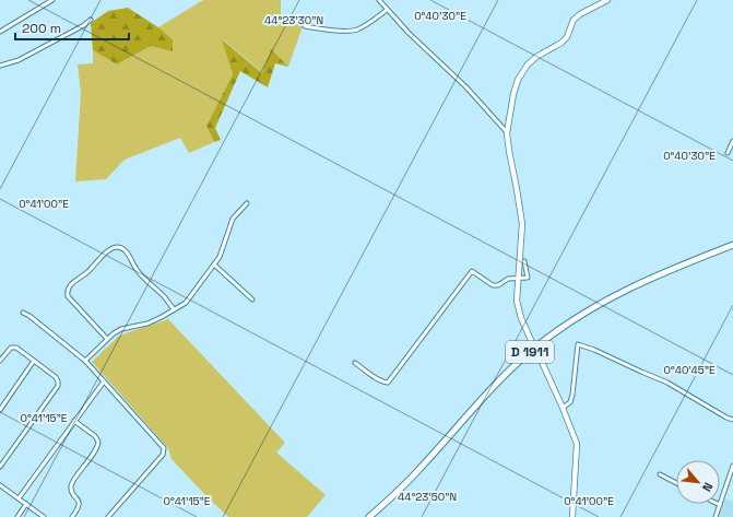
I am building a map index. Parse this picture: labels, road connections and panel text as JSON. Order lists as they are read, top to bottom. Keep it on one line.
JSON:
{"streets":{"main road":["D 1911"]},"scale_bar":"200 m","north":"bottom right","coordinates":["0°40'30\"E","44°23'30\"N","0°41'00\"E","0°40'45\"E","0°41'15\"E","44°23'50\"N"]}
